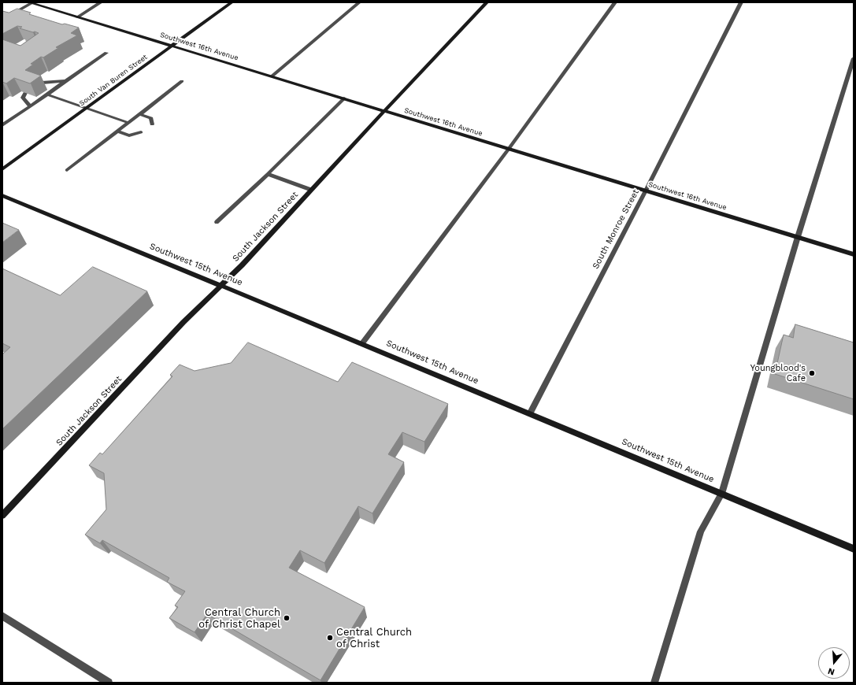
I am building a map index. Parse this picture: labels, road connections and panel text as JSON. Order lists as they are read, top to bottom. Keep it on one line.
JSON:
{"streets":{"main road":["Southwest 16th Avenue","South Van Buren Street","South Jackson Street","Southwest 15th Avenue"],"street":["South Monroe Street"]},"crossings":[["Southwest 16th Avenue","South Van Buren Street"],["Southwest 16th Avenue","South Jackson Street"],["Southwest 16th Avenue","South Monroe Street"],["South Jackson Street","Southwest 15th Avenue"],["South Monroe Street","Southwest 15th Avenue"]],"places":["Youngblood's Cafe","Central Church of Christ Chapel","Central Church of Christ"],"north":"bottom"}
